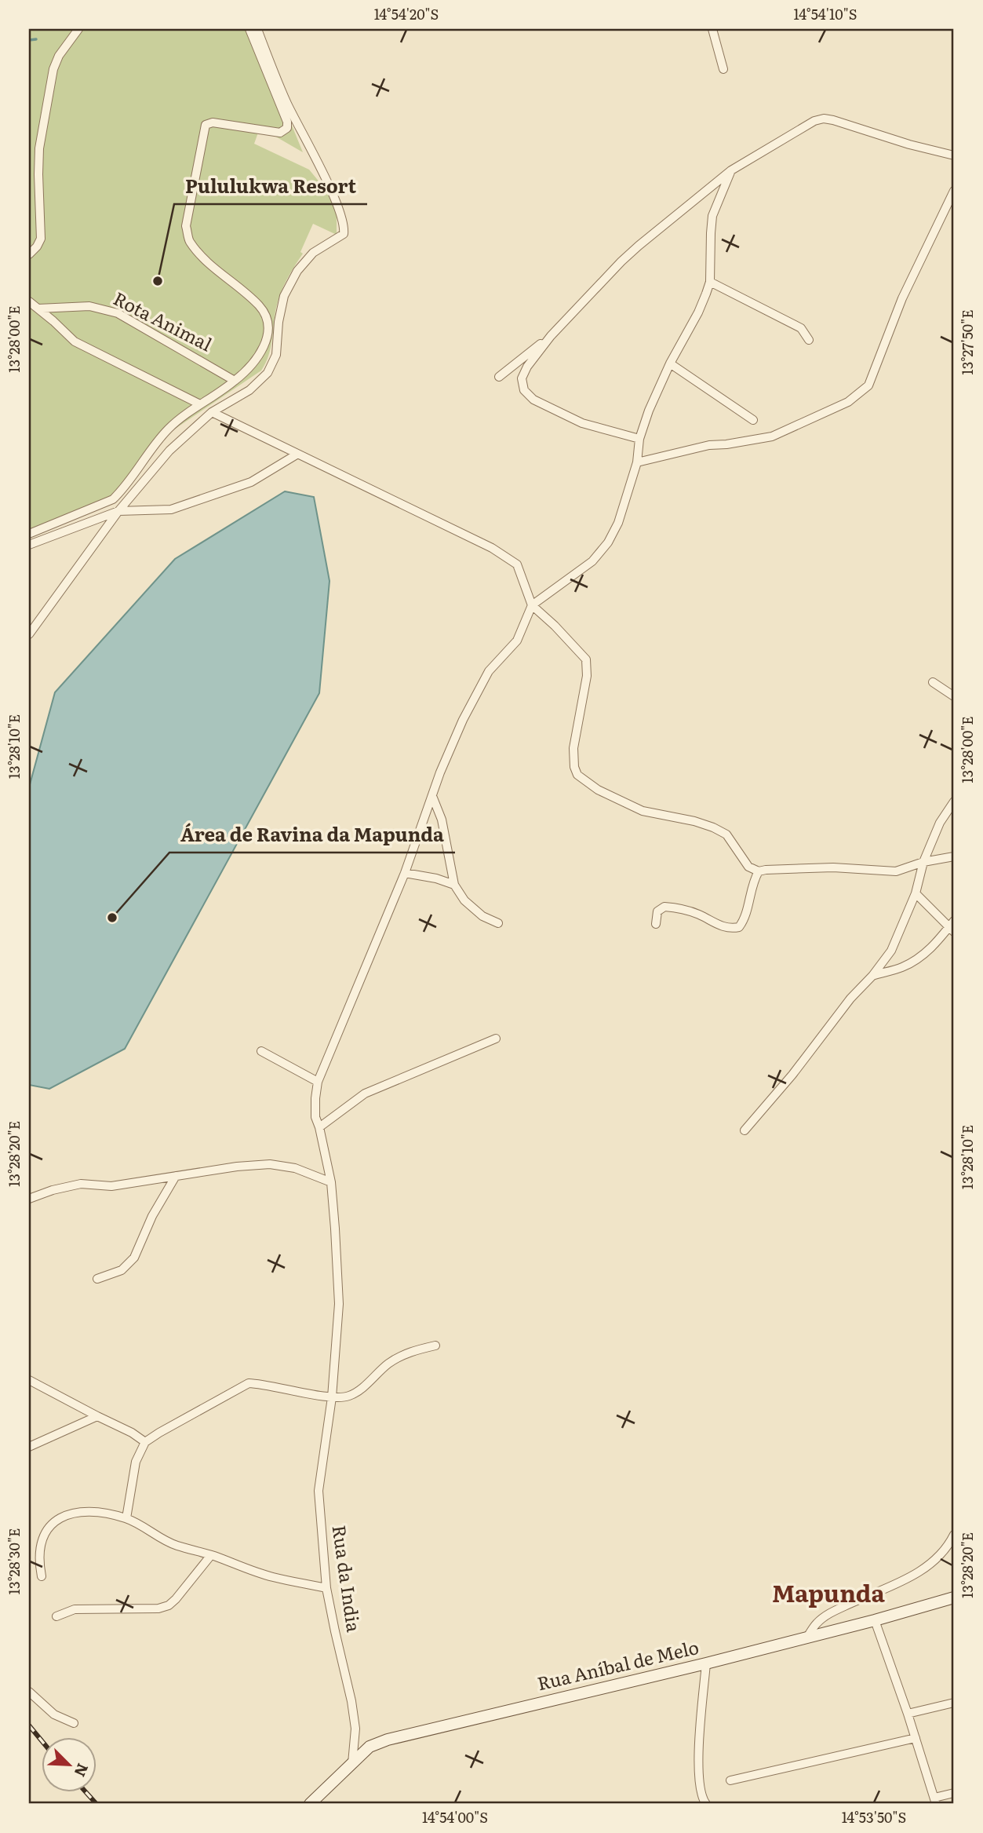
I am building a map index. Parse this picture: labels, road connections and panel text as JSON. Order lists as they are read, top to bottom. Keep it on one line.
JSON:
{"streets":{"street":["Rota Animal","Rua da India","Rua Aníbal de Melo"]},"crossings":[["Rua da India","Rua Aníbal de Melo"]],"districts":["Mapunda"],"places":["Pululukwa Resort","Área de Ravina da Mapunda"],"north":"bottom right","coordinates":["14°54'20\"S","14°54'10\"S","13°28'00\"E","13°27'50\"E","13°28'10\"E","13°28'20\"E","13°28'30\"E","14°54'00\"S","14°53'50\"S"]}
